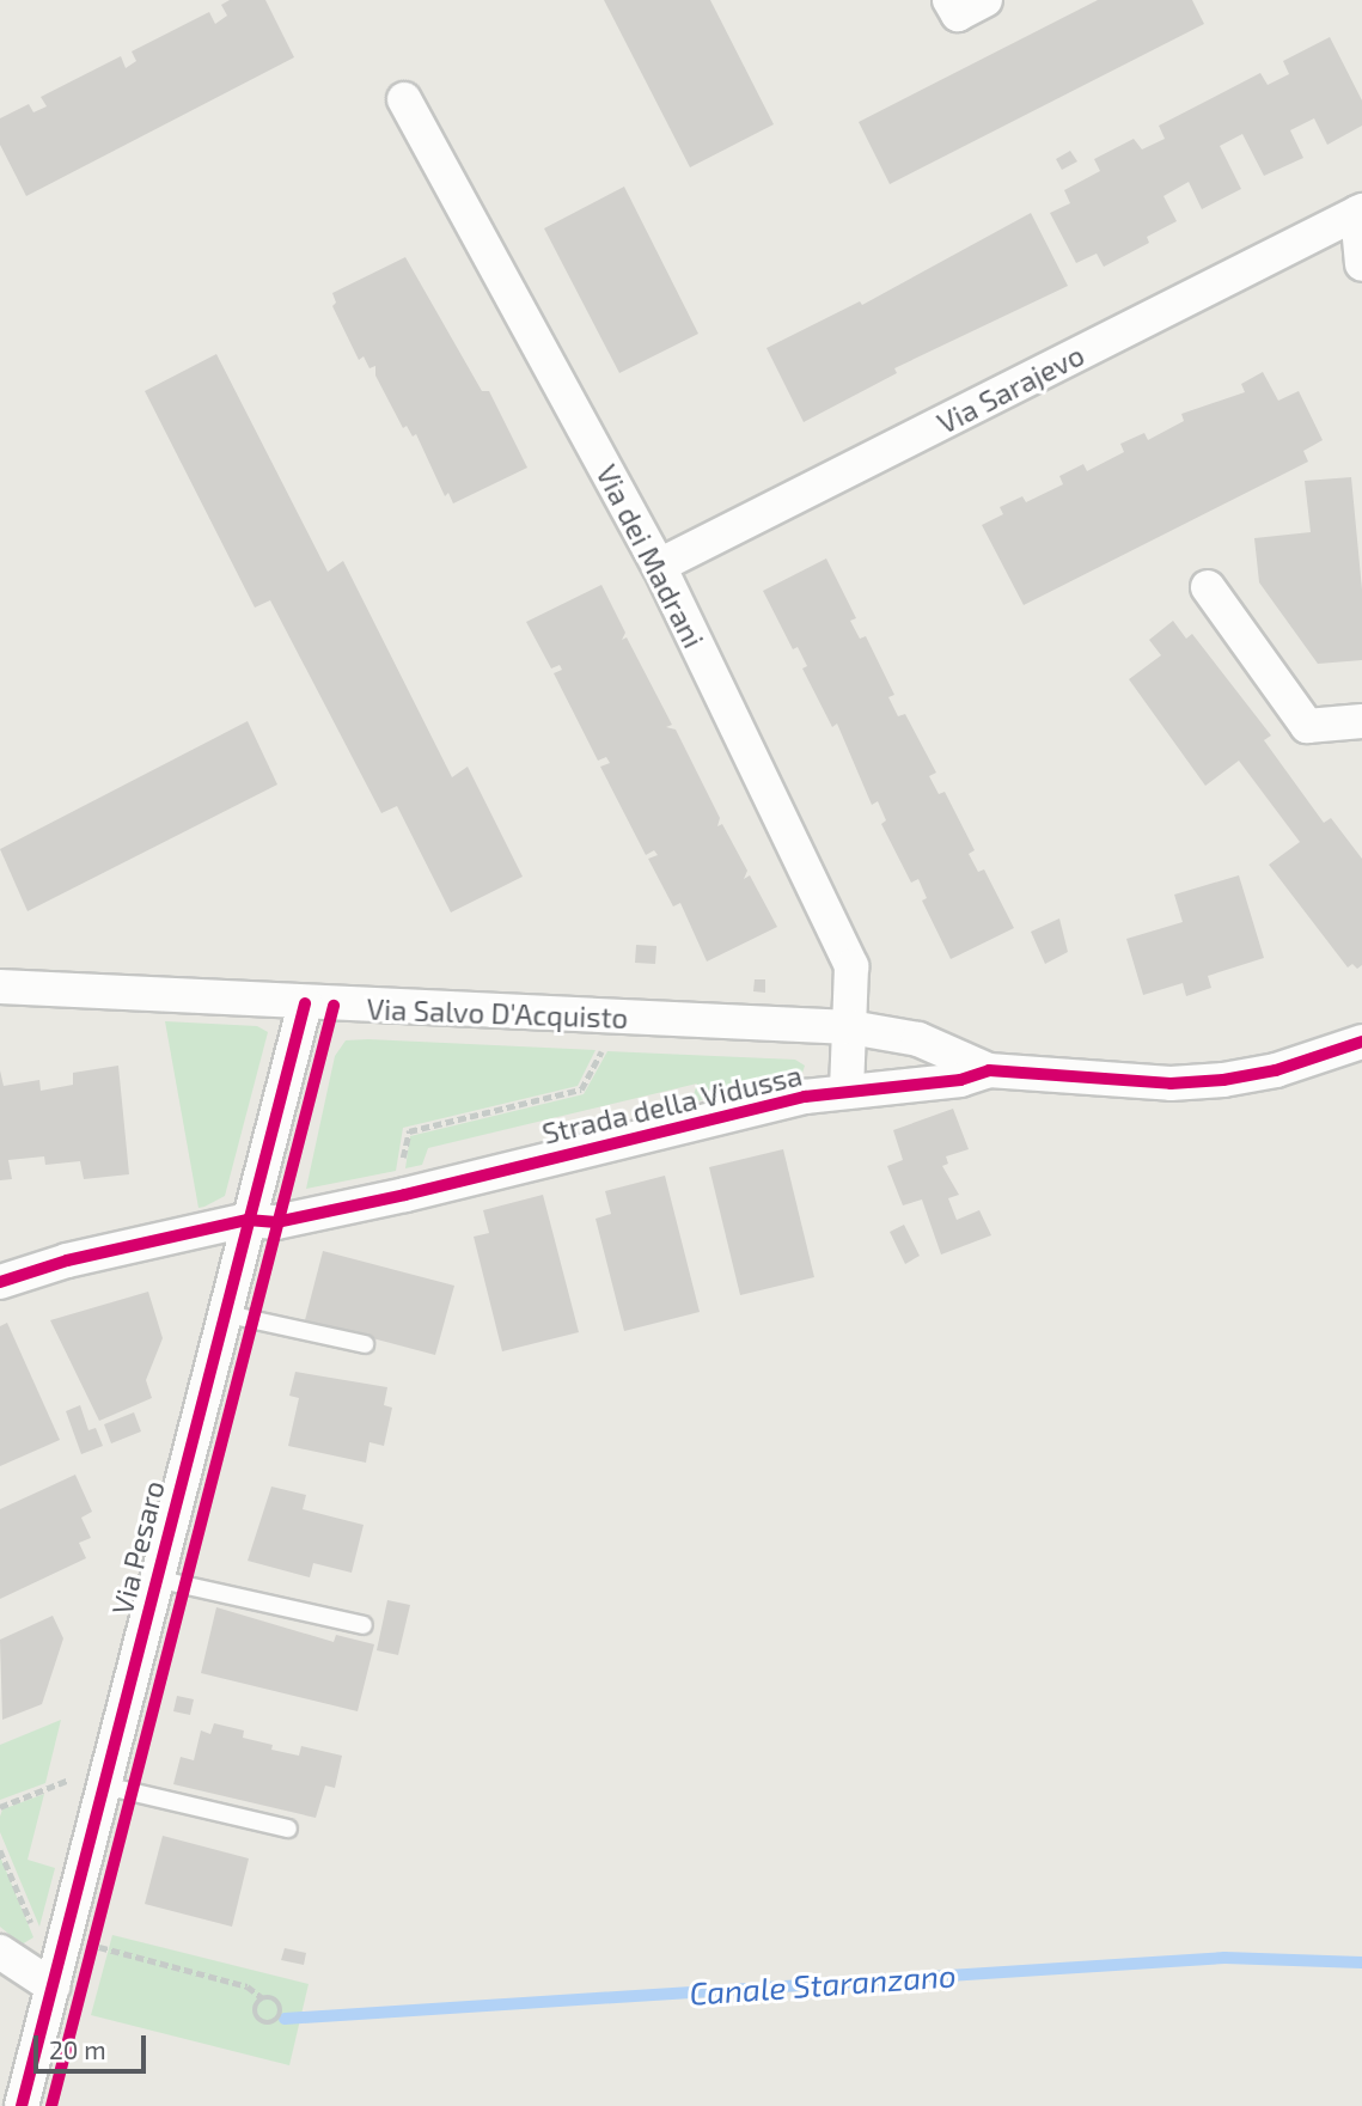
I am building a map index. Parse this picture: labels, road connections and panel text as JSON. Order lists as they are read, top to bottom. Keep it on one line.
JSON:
{"streets":{"street":["Via Sarajevo","Via dei Madrani","Via Salvo D'Acquisto","Strada della Vidussa","Via Pesaro"]},"crossings":[["Via Sarajevo","Via dei Madrani"],["Via dei Madrani","Via Salvo D'Acquisto"],["Via dei Madrani","Strada della Vidussa"],["Via Salvo D'Acquisto","Strada della Vidussa"],["Via Salvo D'Acquisto","Via Pesaro"],["Strada della Vidussa","Via Pesaro"]],"water":["Canale Staranzano"],"scale_bar":"20 m"}
